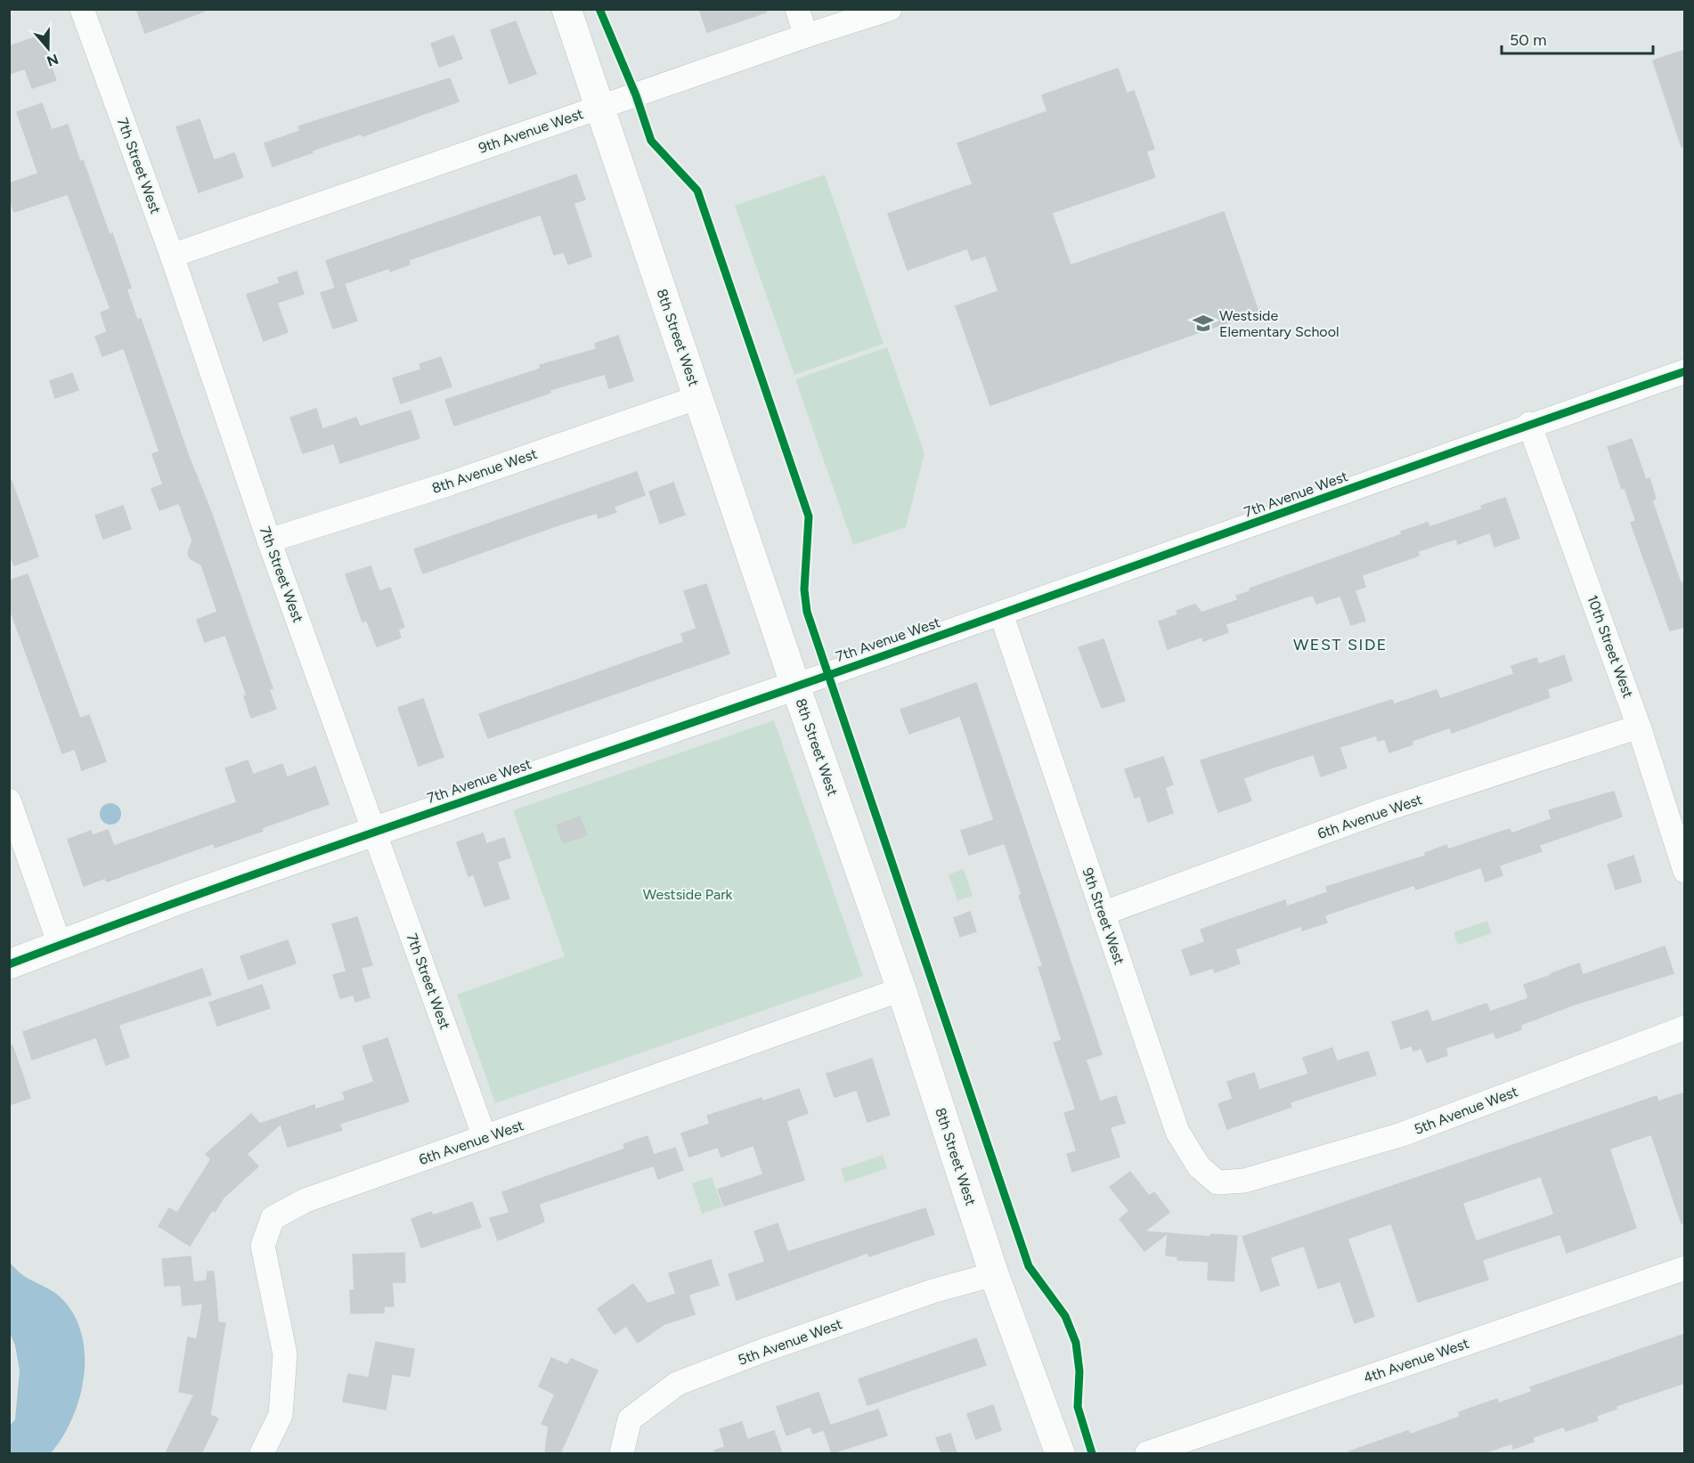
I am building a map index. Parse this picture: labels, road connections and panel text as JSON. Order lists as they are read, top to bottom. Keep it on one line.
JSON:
{"streets":{"street":["9th Avenue West","7th Street West","8th Street West","8th Avenue West","7th Avenue West","10th Street West","6th Avenue West","9th Street West","5th Avenue West","4th Avenue West"]},"crossings":[["9th Avenue West","7th Street West"],["9th Avenue West","8th Street West"],["7th Street West","8th Avenue West"],["7th Street West","7th Avenue West"],["7th Street West","6th Avenue West"],["8th Street West","8th Avenue West"],["8th Street West","7th Avenue West"],["8th Street West","6th Avenue West"],["8th Street West","5th Avenue West"],["7th Avenue West","10th Street West"],["7th Avenue West","9th Street West"],["10th Street West","6th Avenue West"],["6th Avenue West","9th Street West"],["9th Street West","5th Avenue West"]],"districts":["WEST SIDE"],"parks":["Westside Park"],"places":{"school or university":["Westside Elementary School"]},"scale_bar":"50 m","north":"bottom"}
